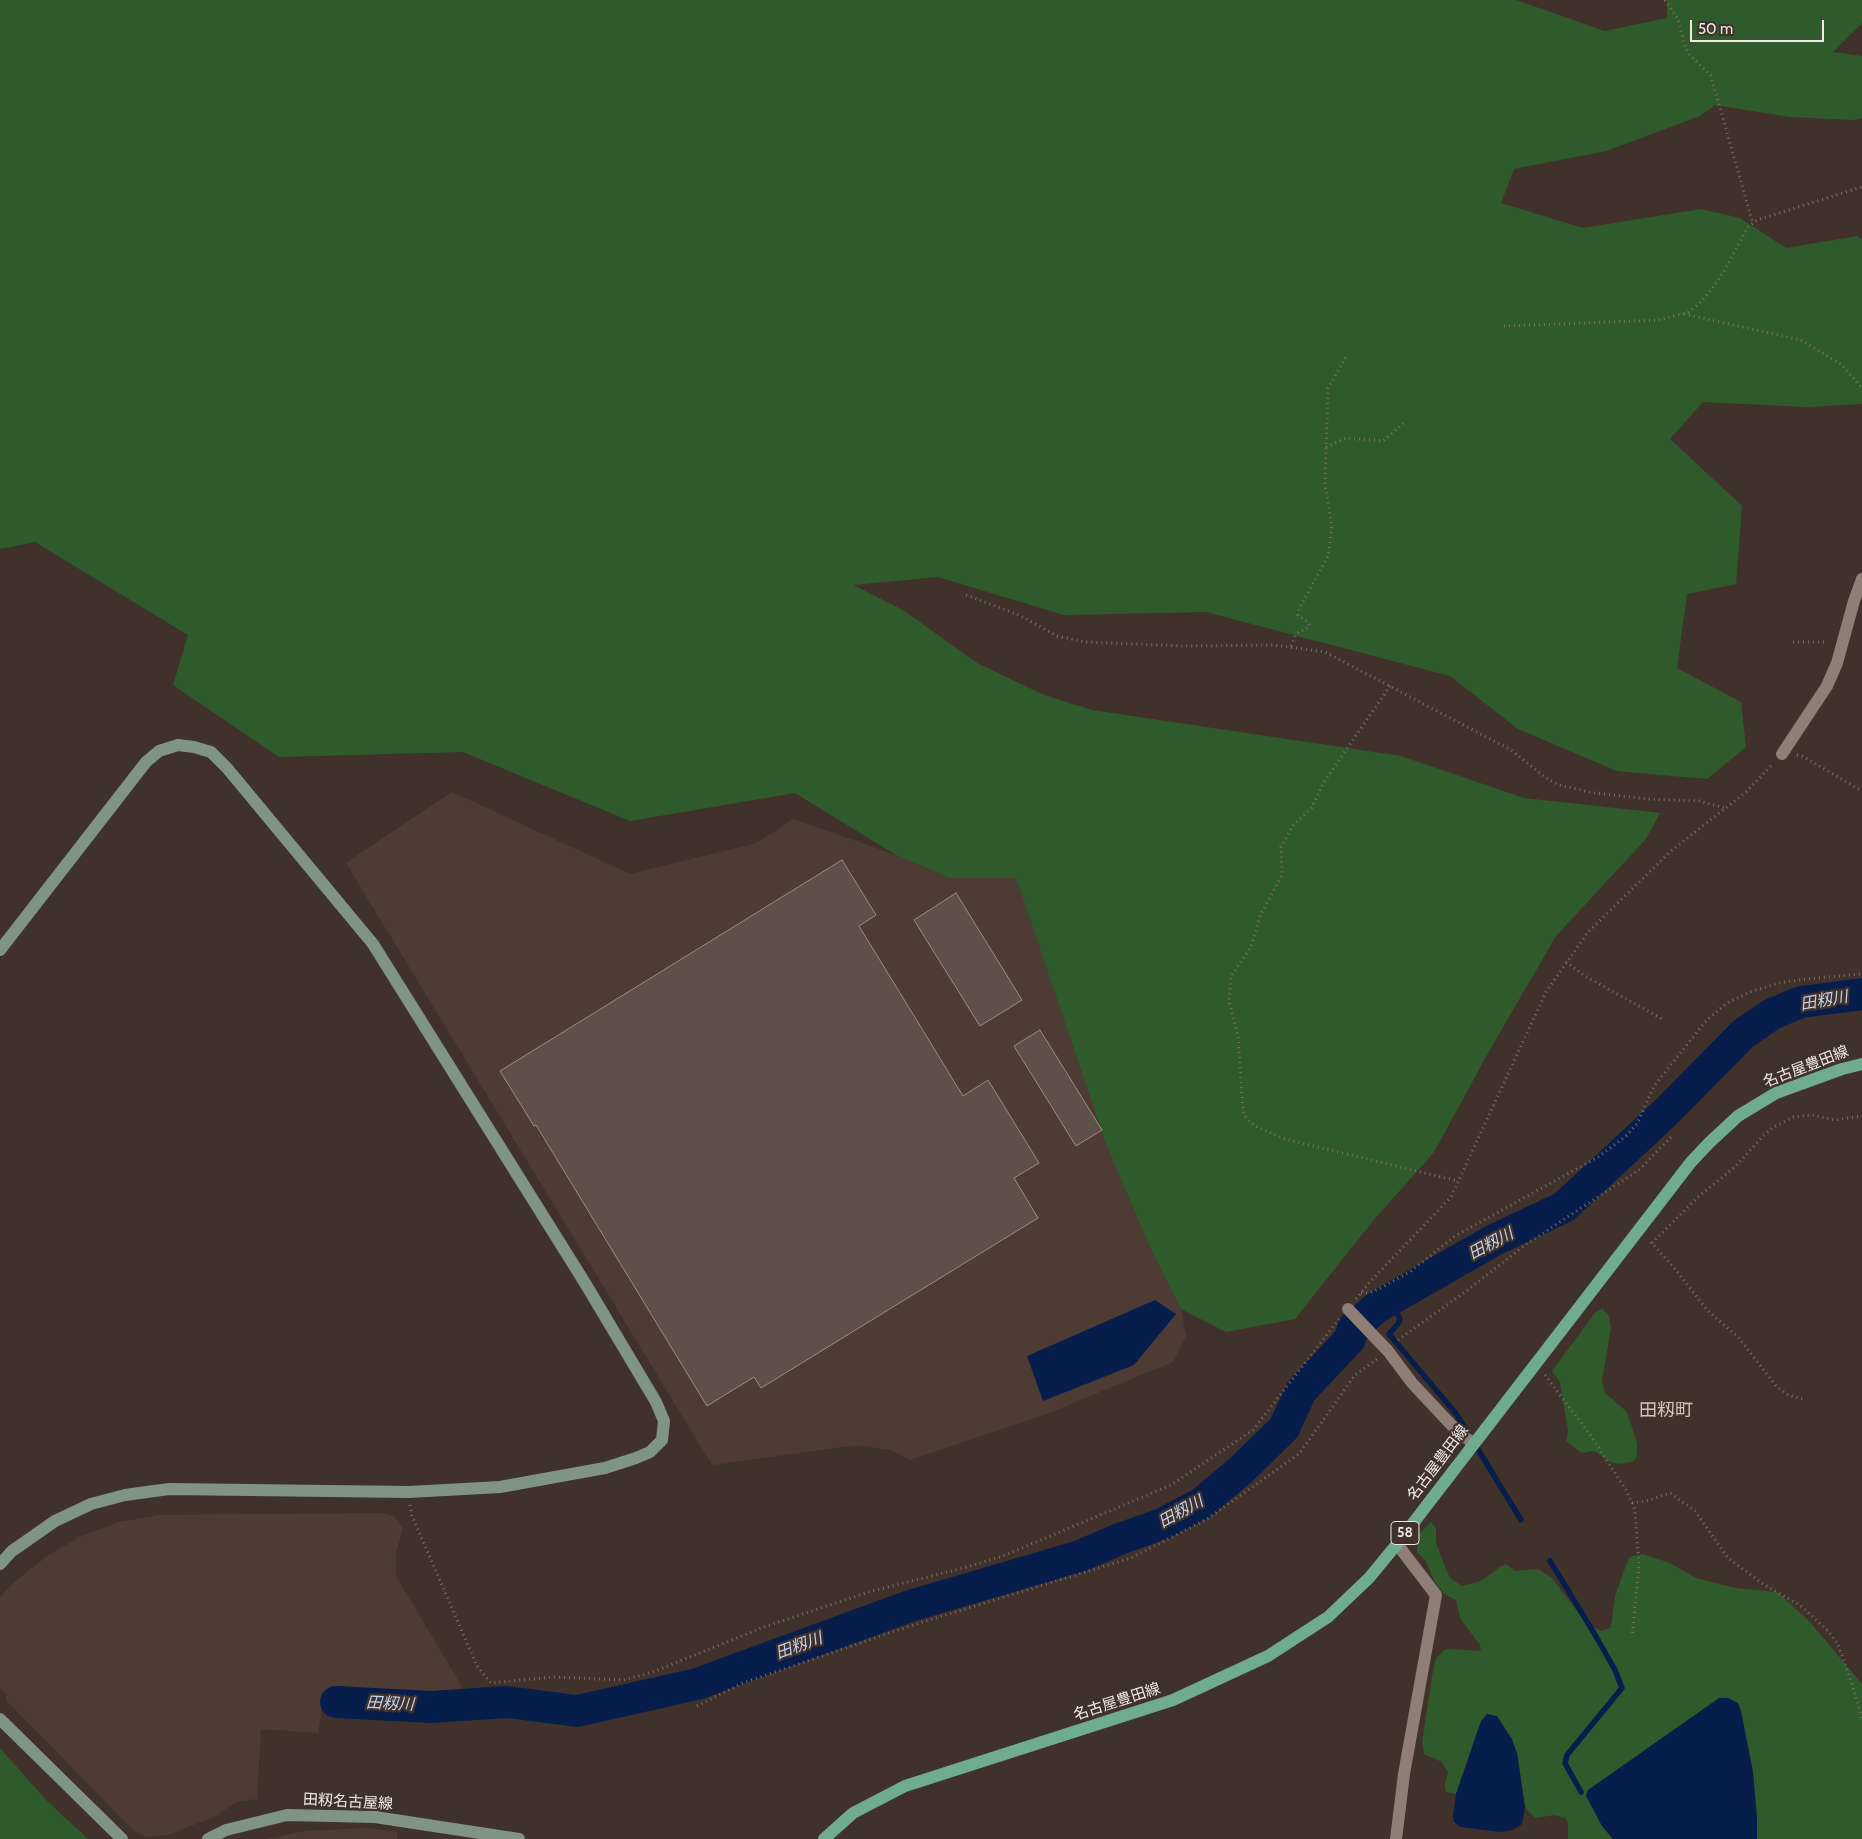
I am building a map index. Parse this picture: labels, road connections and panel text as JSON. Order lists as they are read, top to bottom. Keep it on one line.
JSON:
{"streets":{"main road":["名古屋豊田線","58"],"street":["田籾名古屋線"]},"districts":["田籾町"],"water":["田籾川"],"scale_bar":"50 m"}
